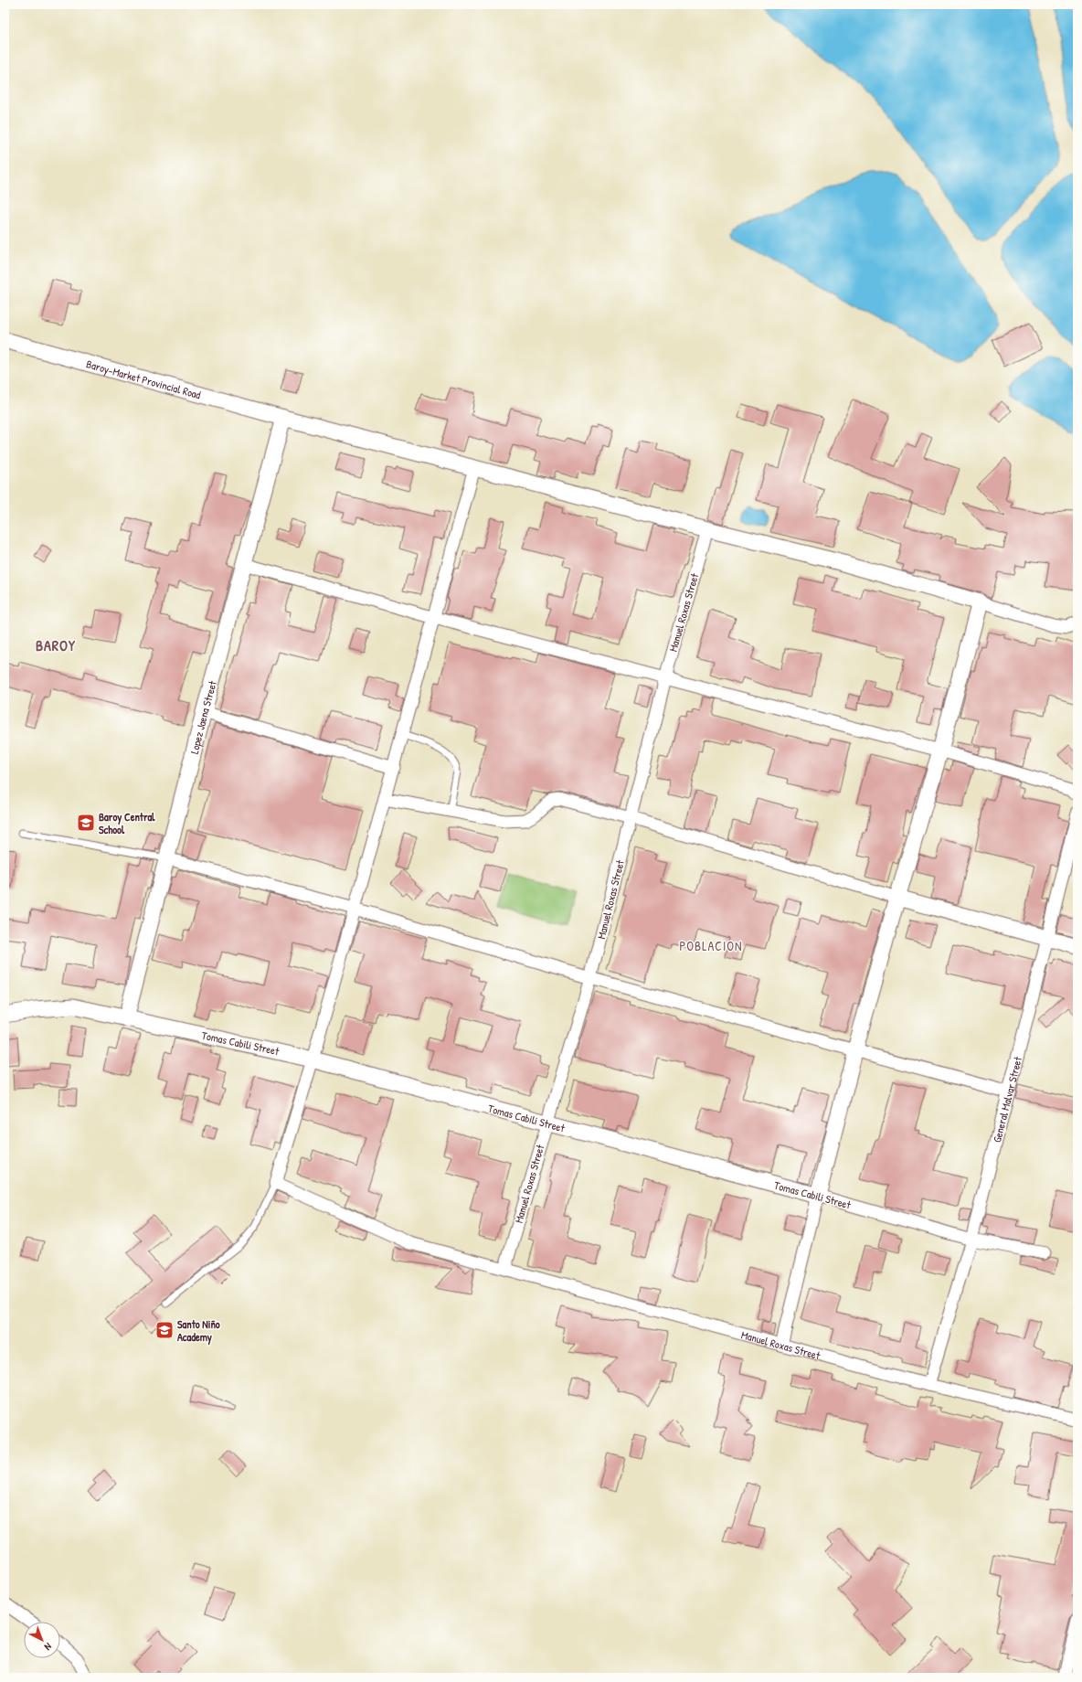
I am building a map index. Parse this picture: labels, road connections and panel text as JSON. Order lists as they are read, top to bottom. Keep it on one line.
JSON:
{"streets":{"street":["Baroy-Market Provincial Road","Manuel Roxas Street","Lopez Jaena Street","Tomas Cabili Street","General Malvar Street"]},"crossings":[["Baroy-Market Provincial Road","Manuel Roxas Street"],["Baroy-Market Provincial Road","Lopez Jaena Street"],["Manuel Roxas Street","Tomas Cabili Street"],["Manuel Roxas Street","General Malvar Street"],["Lopez Jaena Street","Tomas Cabili Street"],["Tomas Cabili Street","General Malvar Street"]],"districts":["BAROY","POBLACION"],"places":{"school or university":["Baroy Central School","Santo Niño Academy"]},"north":"bottom right"}
